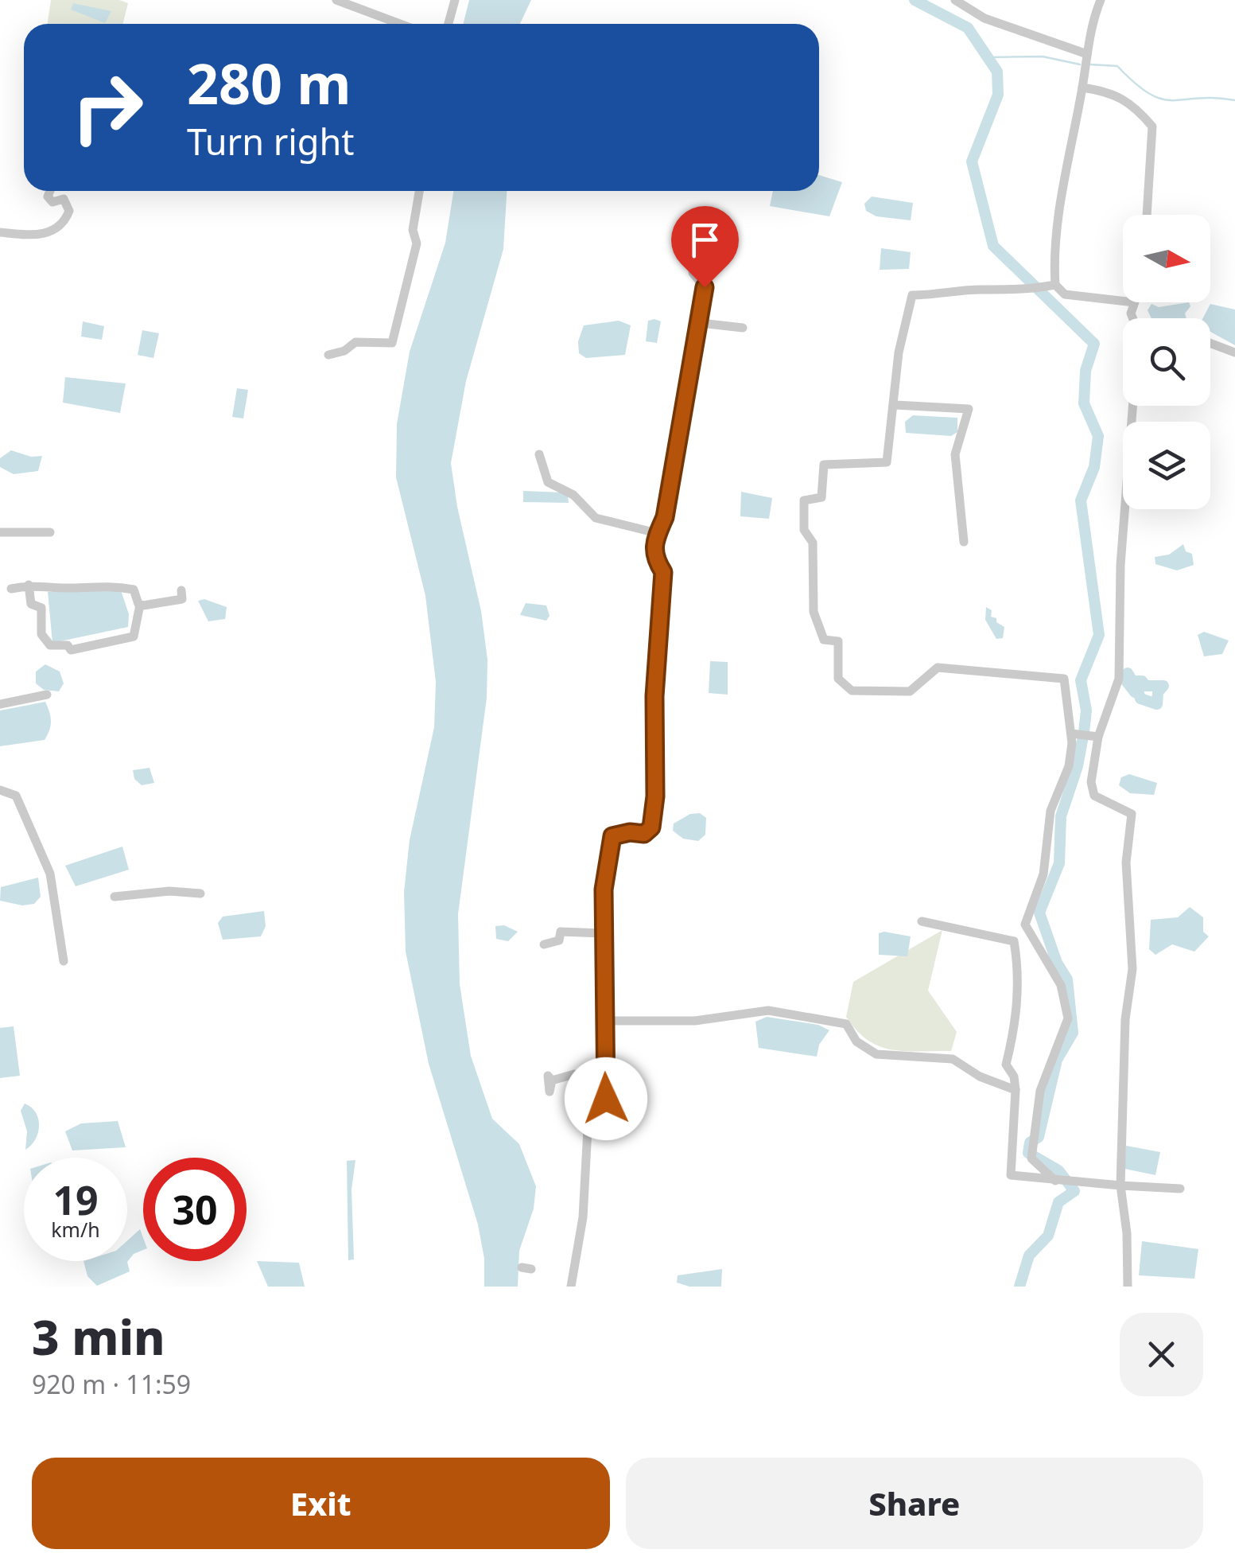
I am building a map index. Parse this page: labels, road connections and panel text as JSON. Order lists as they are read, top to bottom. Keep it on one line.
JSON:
{"north":"right","page":{"turn":["280 m","Turn right"],"speed":"19 km/h","limit":"30","heading":["3 min","920 m · 11:59"],"buttons":["Exit","Share"]}}
